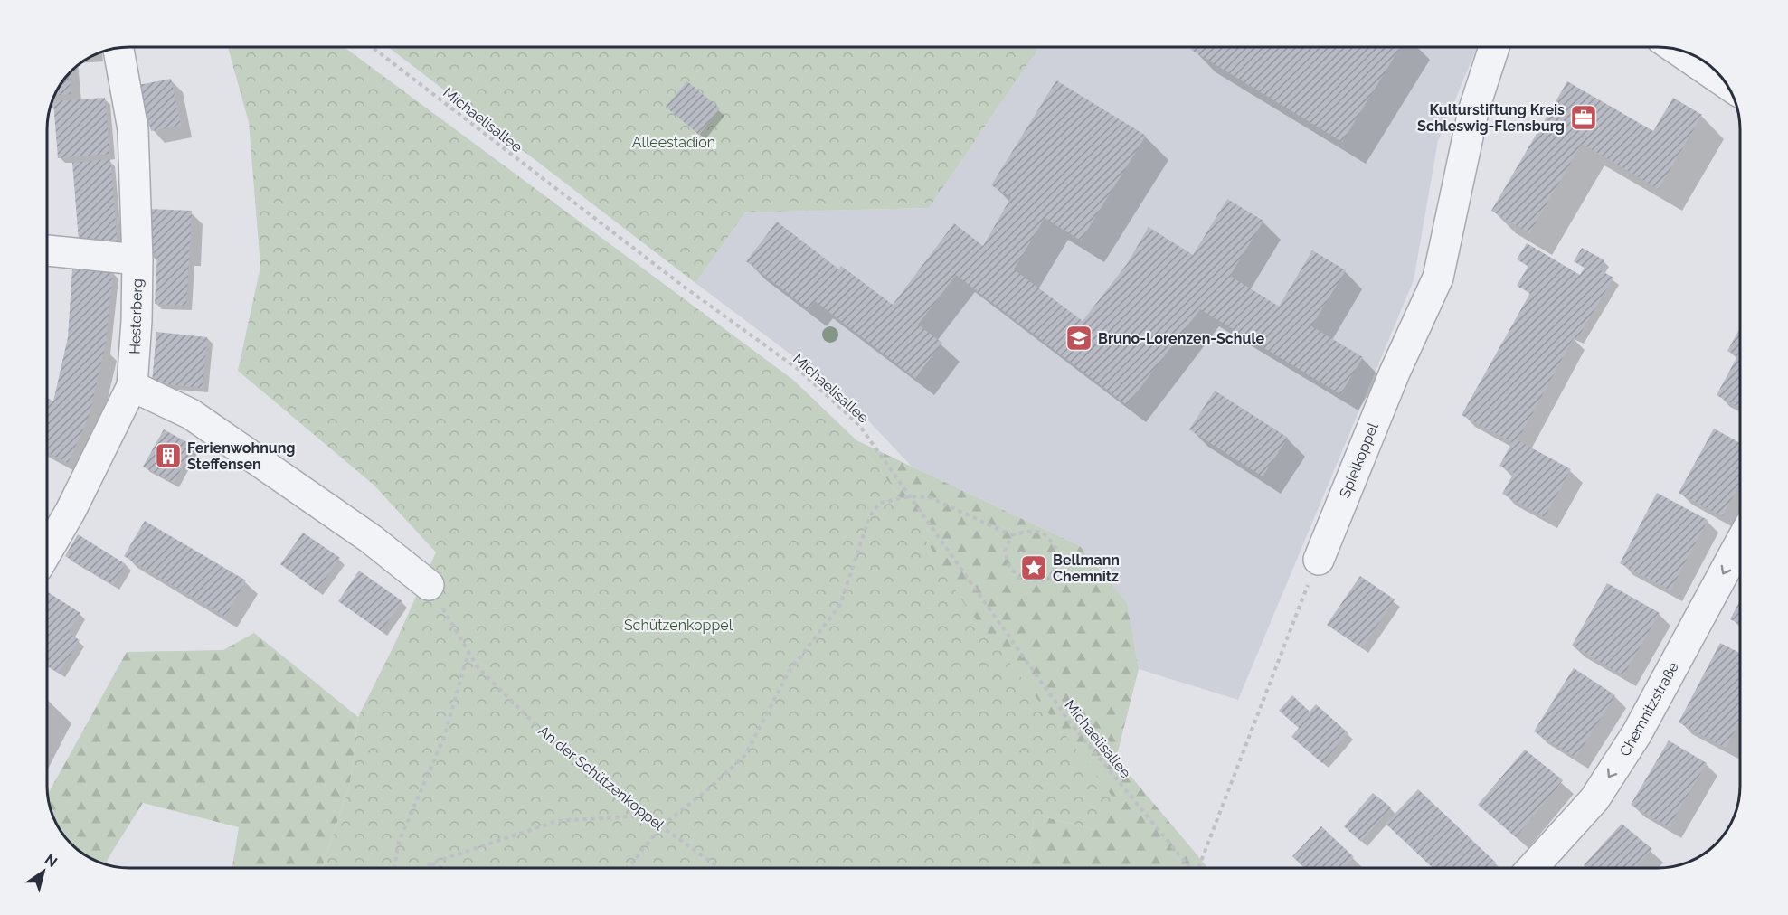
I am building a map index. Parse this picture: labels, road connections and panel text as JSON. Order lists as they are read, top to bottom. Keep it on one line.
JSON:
{"streets":{"street":["Hesterberg","Spielkoppel","Chemnitzstraße"],"path":["Michaelisallee","An der Schützenkoppel"]},"one_way":["Chemnitzstraße"],"parks":["Alleestadion","Schützenkoppel"],"places":{"office":["Kulturstiftung Kreis Schleswig-Flensburg"],"school or university":["Bruno-Lorenzen-Schule"],"building":["Ferienwohnung Steffensen"],"place":["Bellmann Chemnitz"]},"north":"top right"}
